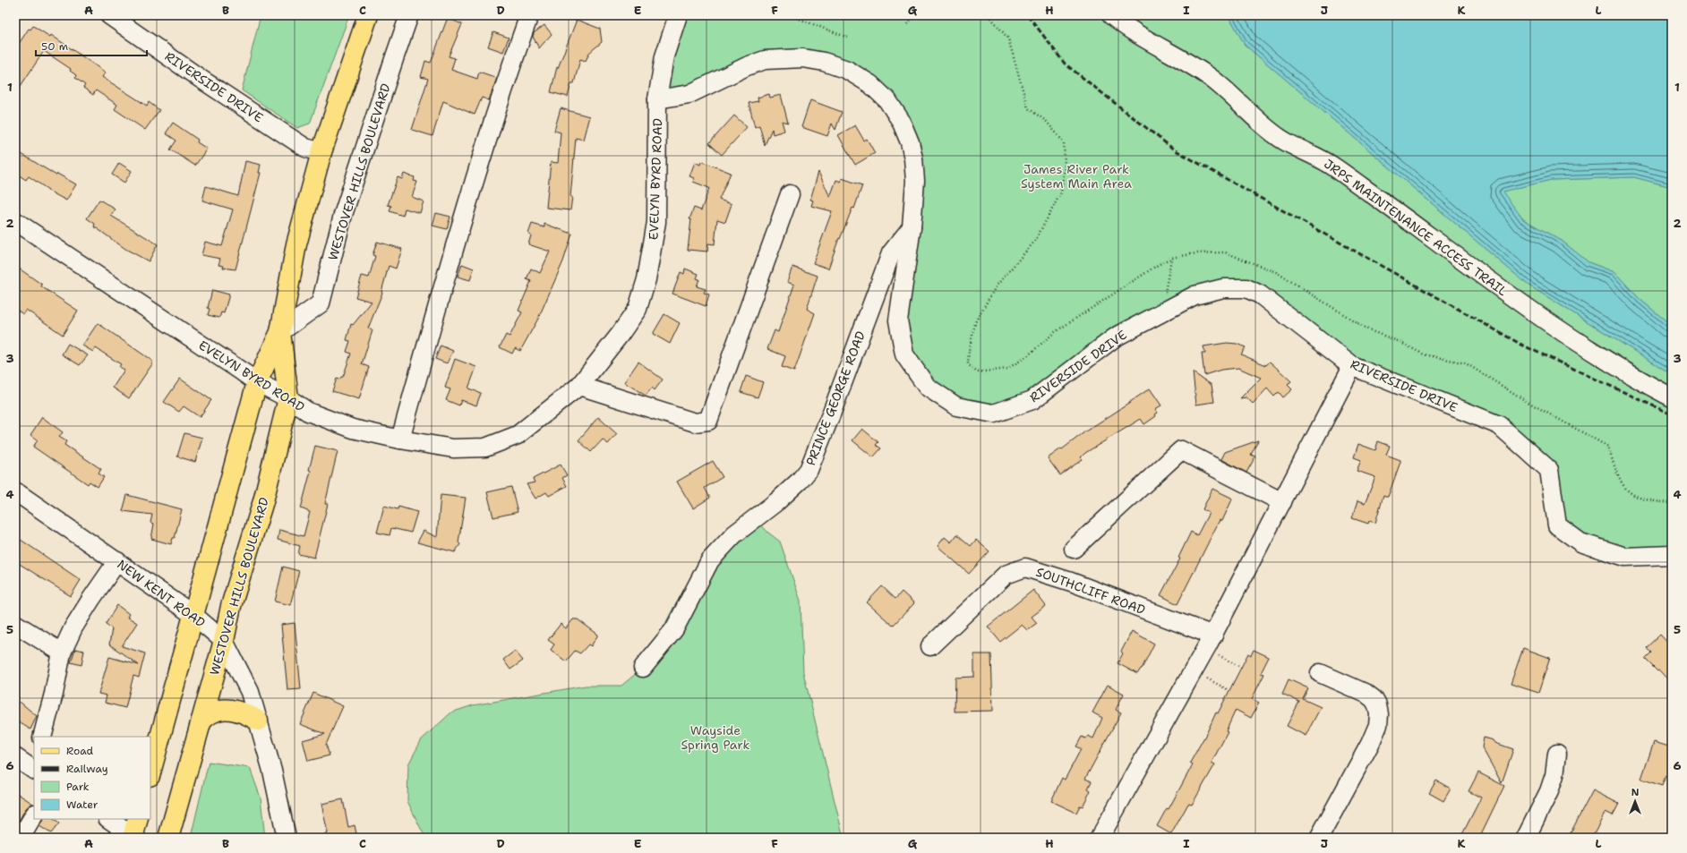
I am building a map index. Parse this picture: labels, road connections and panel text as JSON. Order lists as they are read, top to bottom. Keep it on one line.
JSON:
{"streets":{"main road":["WESTOVER HILLS BOULEVARD"],"street":["RIVERSIDE DRIVE","EVELYN BYRD ROAD","JRPS MAINTENANCE ACCESS TRAIL","PRINCE GEORGE ROAD","SOUTHCLIFF ROAD","NEW KENT ROAD"]},"crossings":[["RIVERSIDE DRIVE","WESTOVER HILLS BOULEVARD"],["RIVERSIDE DRIVE","EVELYN BYRD ROAD"],["RIVERSIDE DRIVE","PRINCE GEORGE ROAD"],["WESTOVER HILLS BOULEVARD","EVELYN BYRD ROAD"],["WESTOVER HILLS BOULEVARD","NEW KENT ROAD"]],"parks":["James River Park System Main Area","Wayside Spring Park"],"legend":["Road","Railway","Park","Water"],"scale_bar":"50 m","north":"top","grid":{"columns":["A","B","C","D","E","F","G","H","I","J","K","L"],"rows":["1","2","3","4","5","6"]}}
